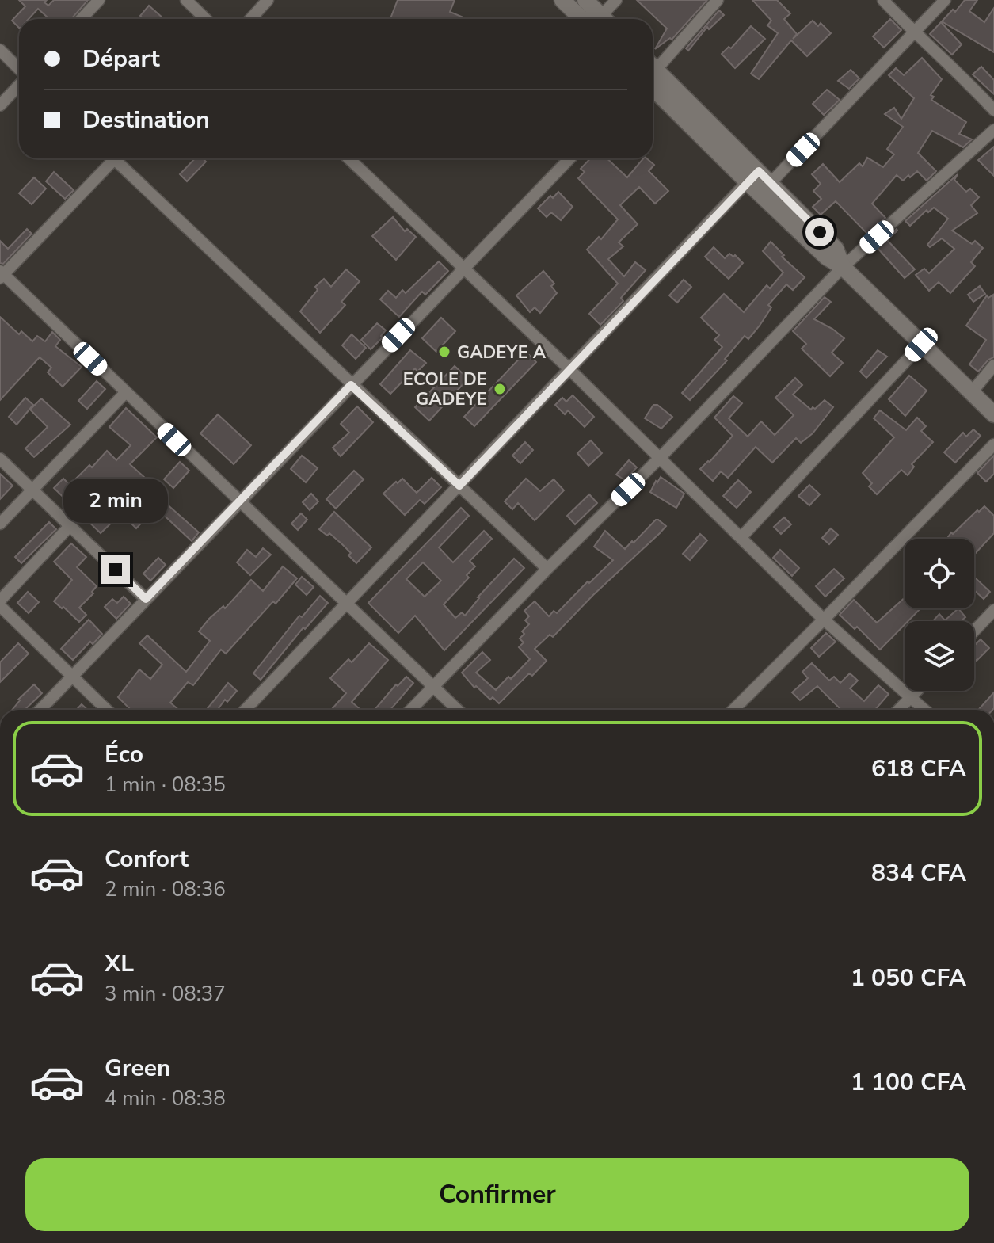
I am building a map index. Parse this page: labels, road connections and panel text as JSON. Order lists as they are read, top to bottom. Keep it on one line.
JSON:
{"places":["GADEYE A","ECOLE DE GADEYE"],"page":{"banner":["Départ","Destination"],"bubble":"2 min","list":[{"name":"Éco","note":"1 min · 08:35","value":"618 CFA"},{"name":"Confort","note":"2 min · 08:36","value":"834 CFA"},{"name":"XL","note":"3 min · 08:37","value":"1 050 CFA"},{"name":"Green","note":"4 min · 08:38","value":"1 100 CFA"}],"buttons":"Confirmer"}}
